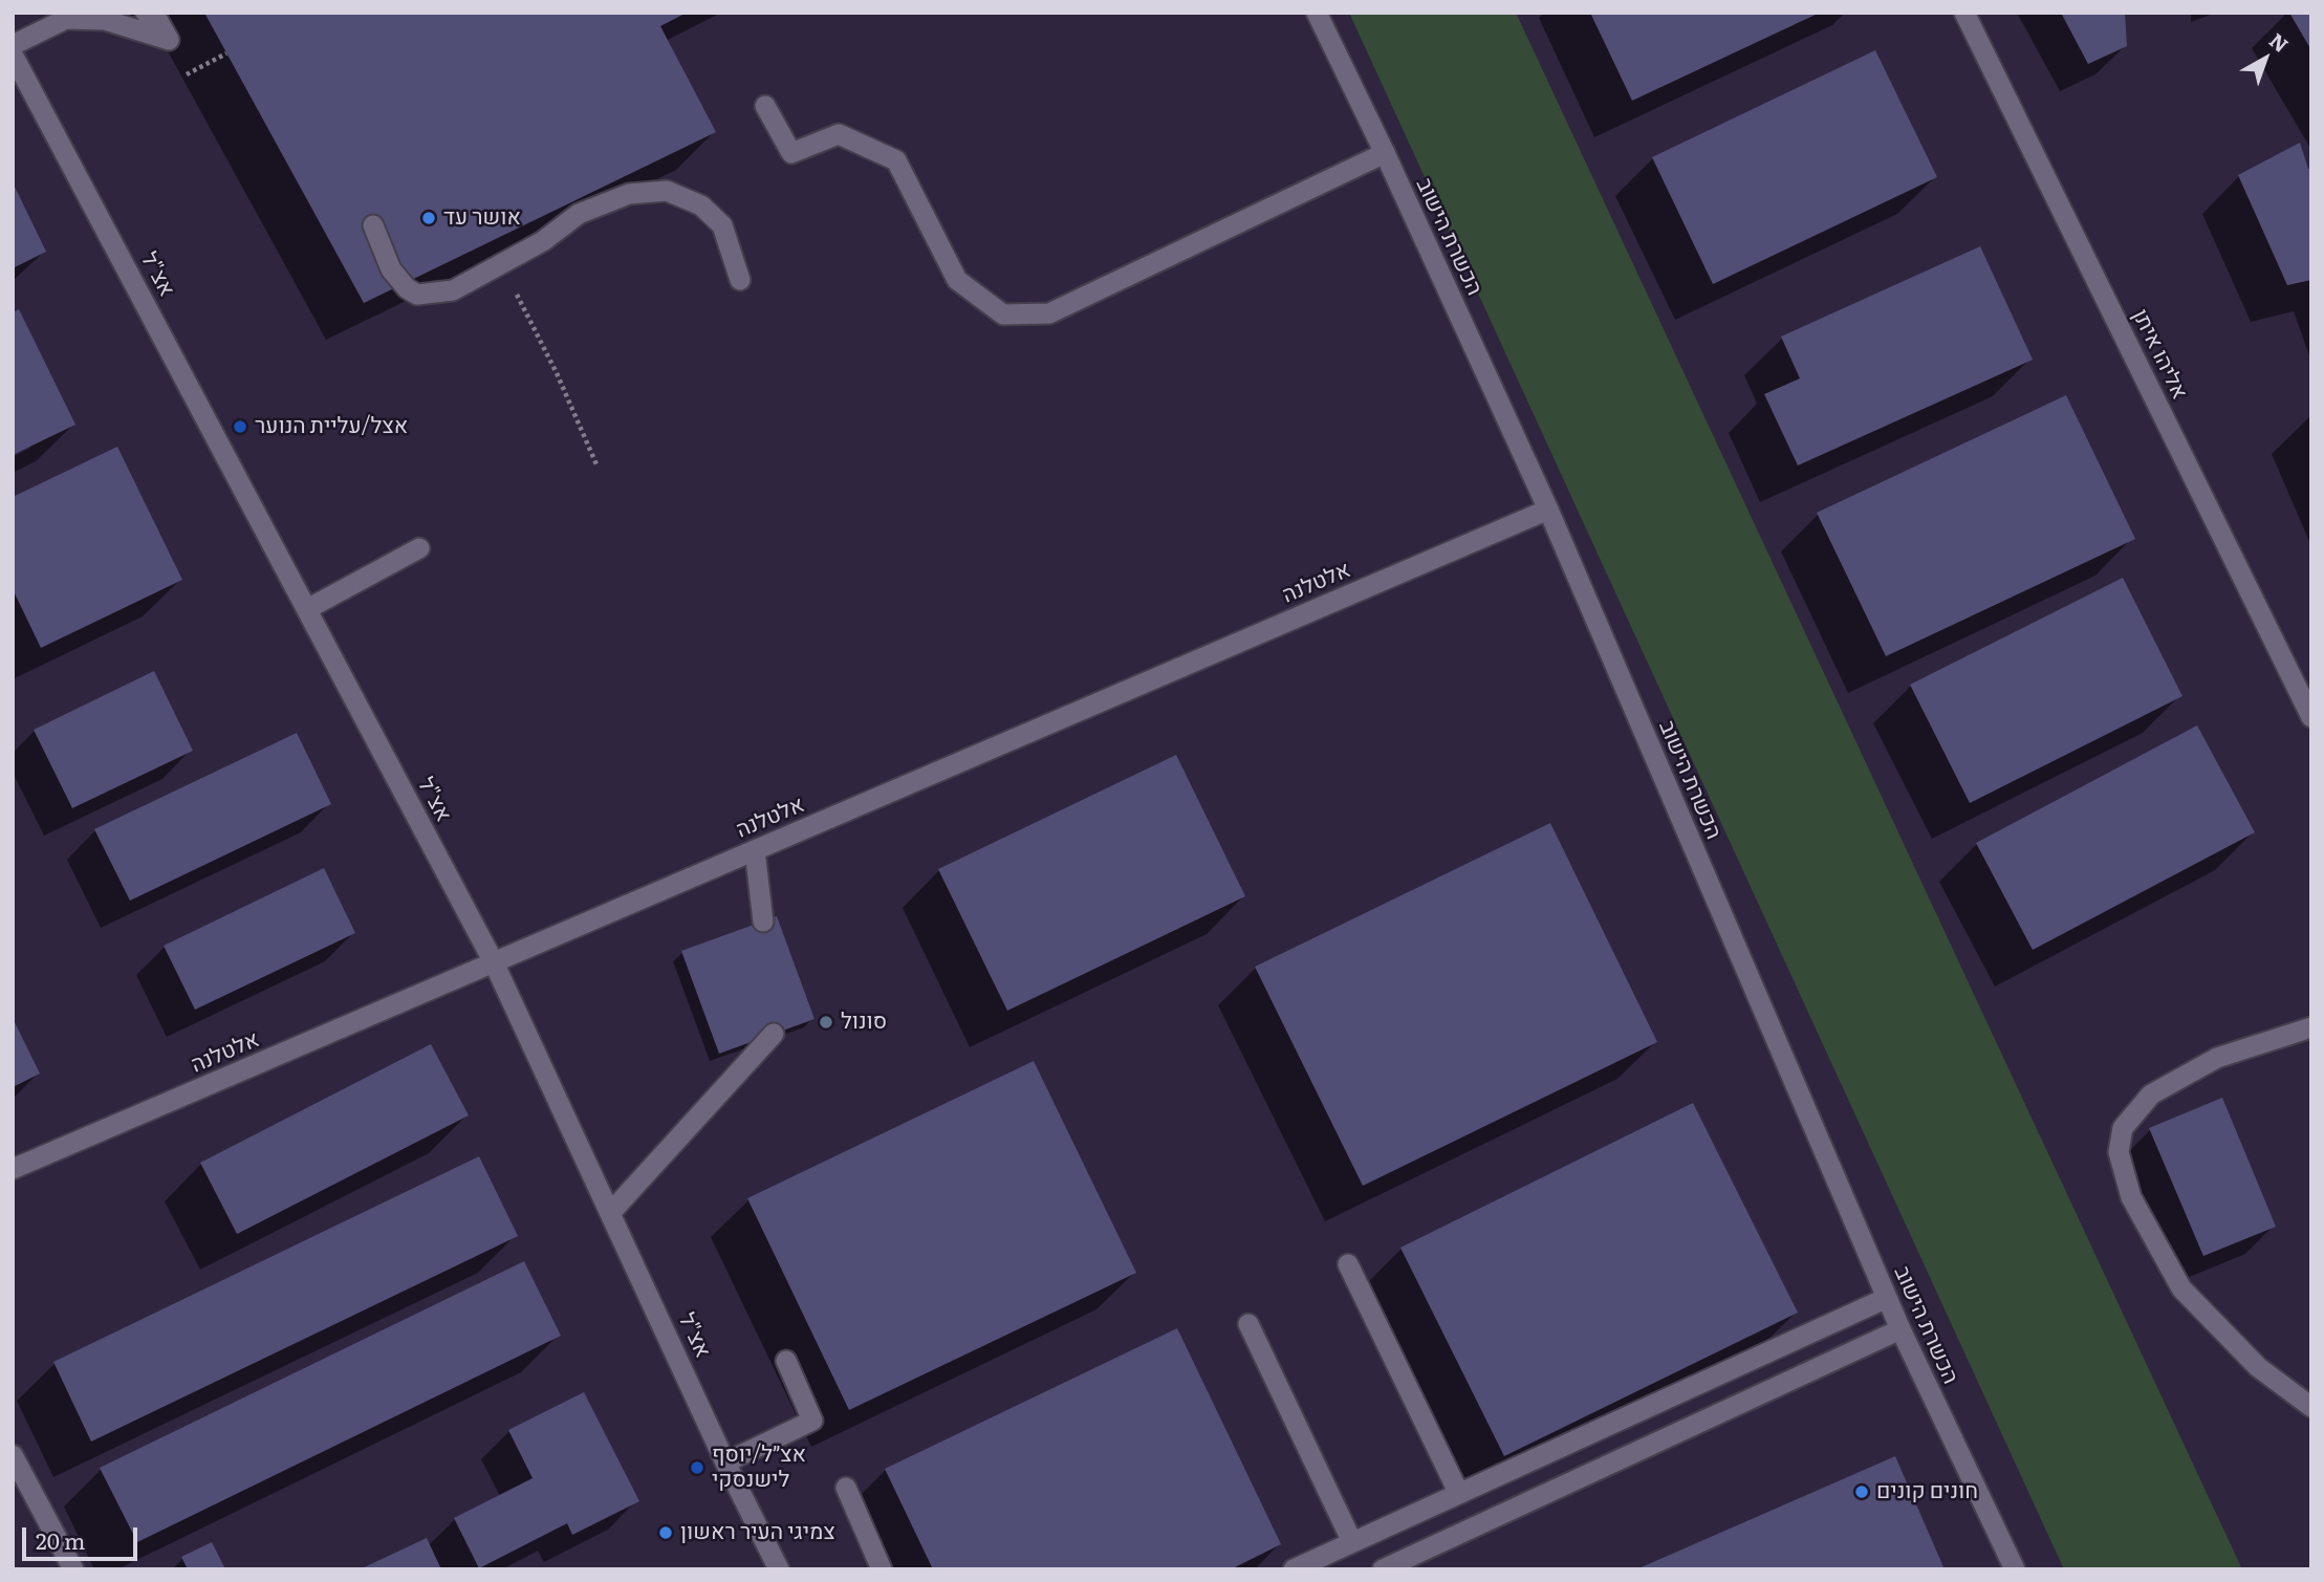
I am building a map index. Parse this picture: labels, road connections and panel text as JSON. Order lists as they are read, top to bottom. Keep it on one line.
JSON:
{"streets":{"street":["הכשרת הישוב","אצ\"ל","אליהו איתן","אלטלנה"]},"crossings":[["הכשרת הישוב","אלטלנה"],["אצ\"ל","אלטלנה"]],"places":["אושר עד","אצל/עליית הנוער","סונול","אצ״ל/יוסף לישנסקי","חונים קונים","צמיגי העיר ראשון"],"scale_bar":"20 m","north":"top right"}
